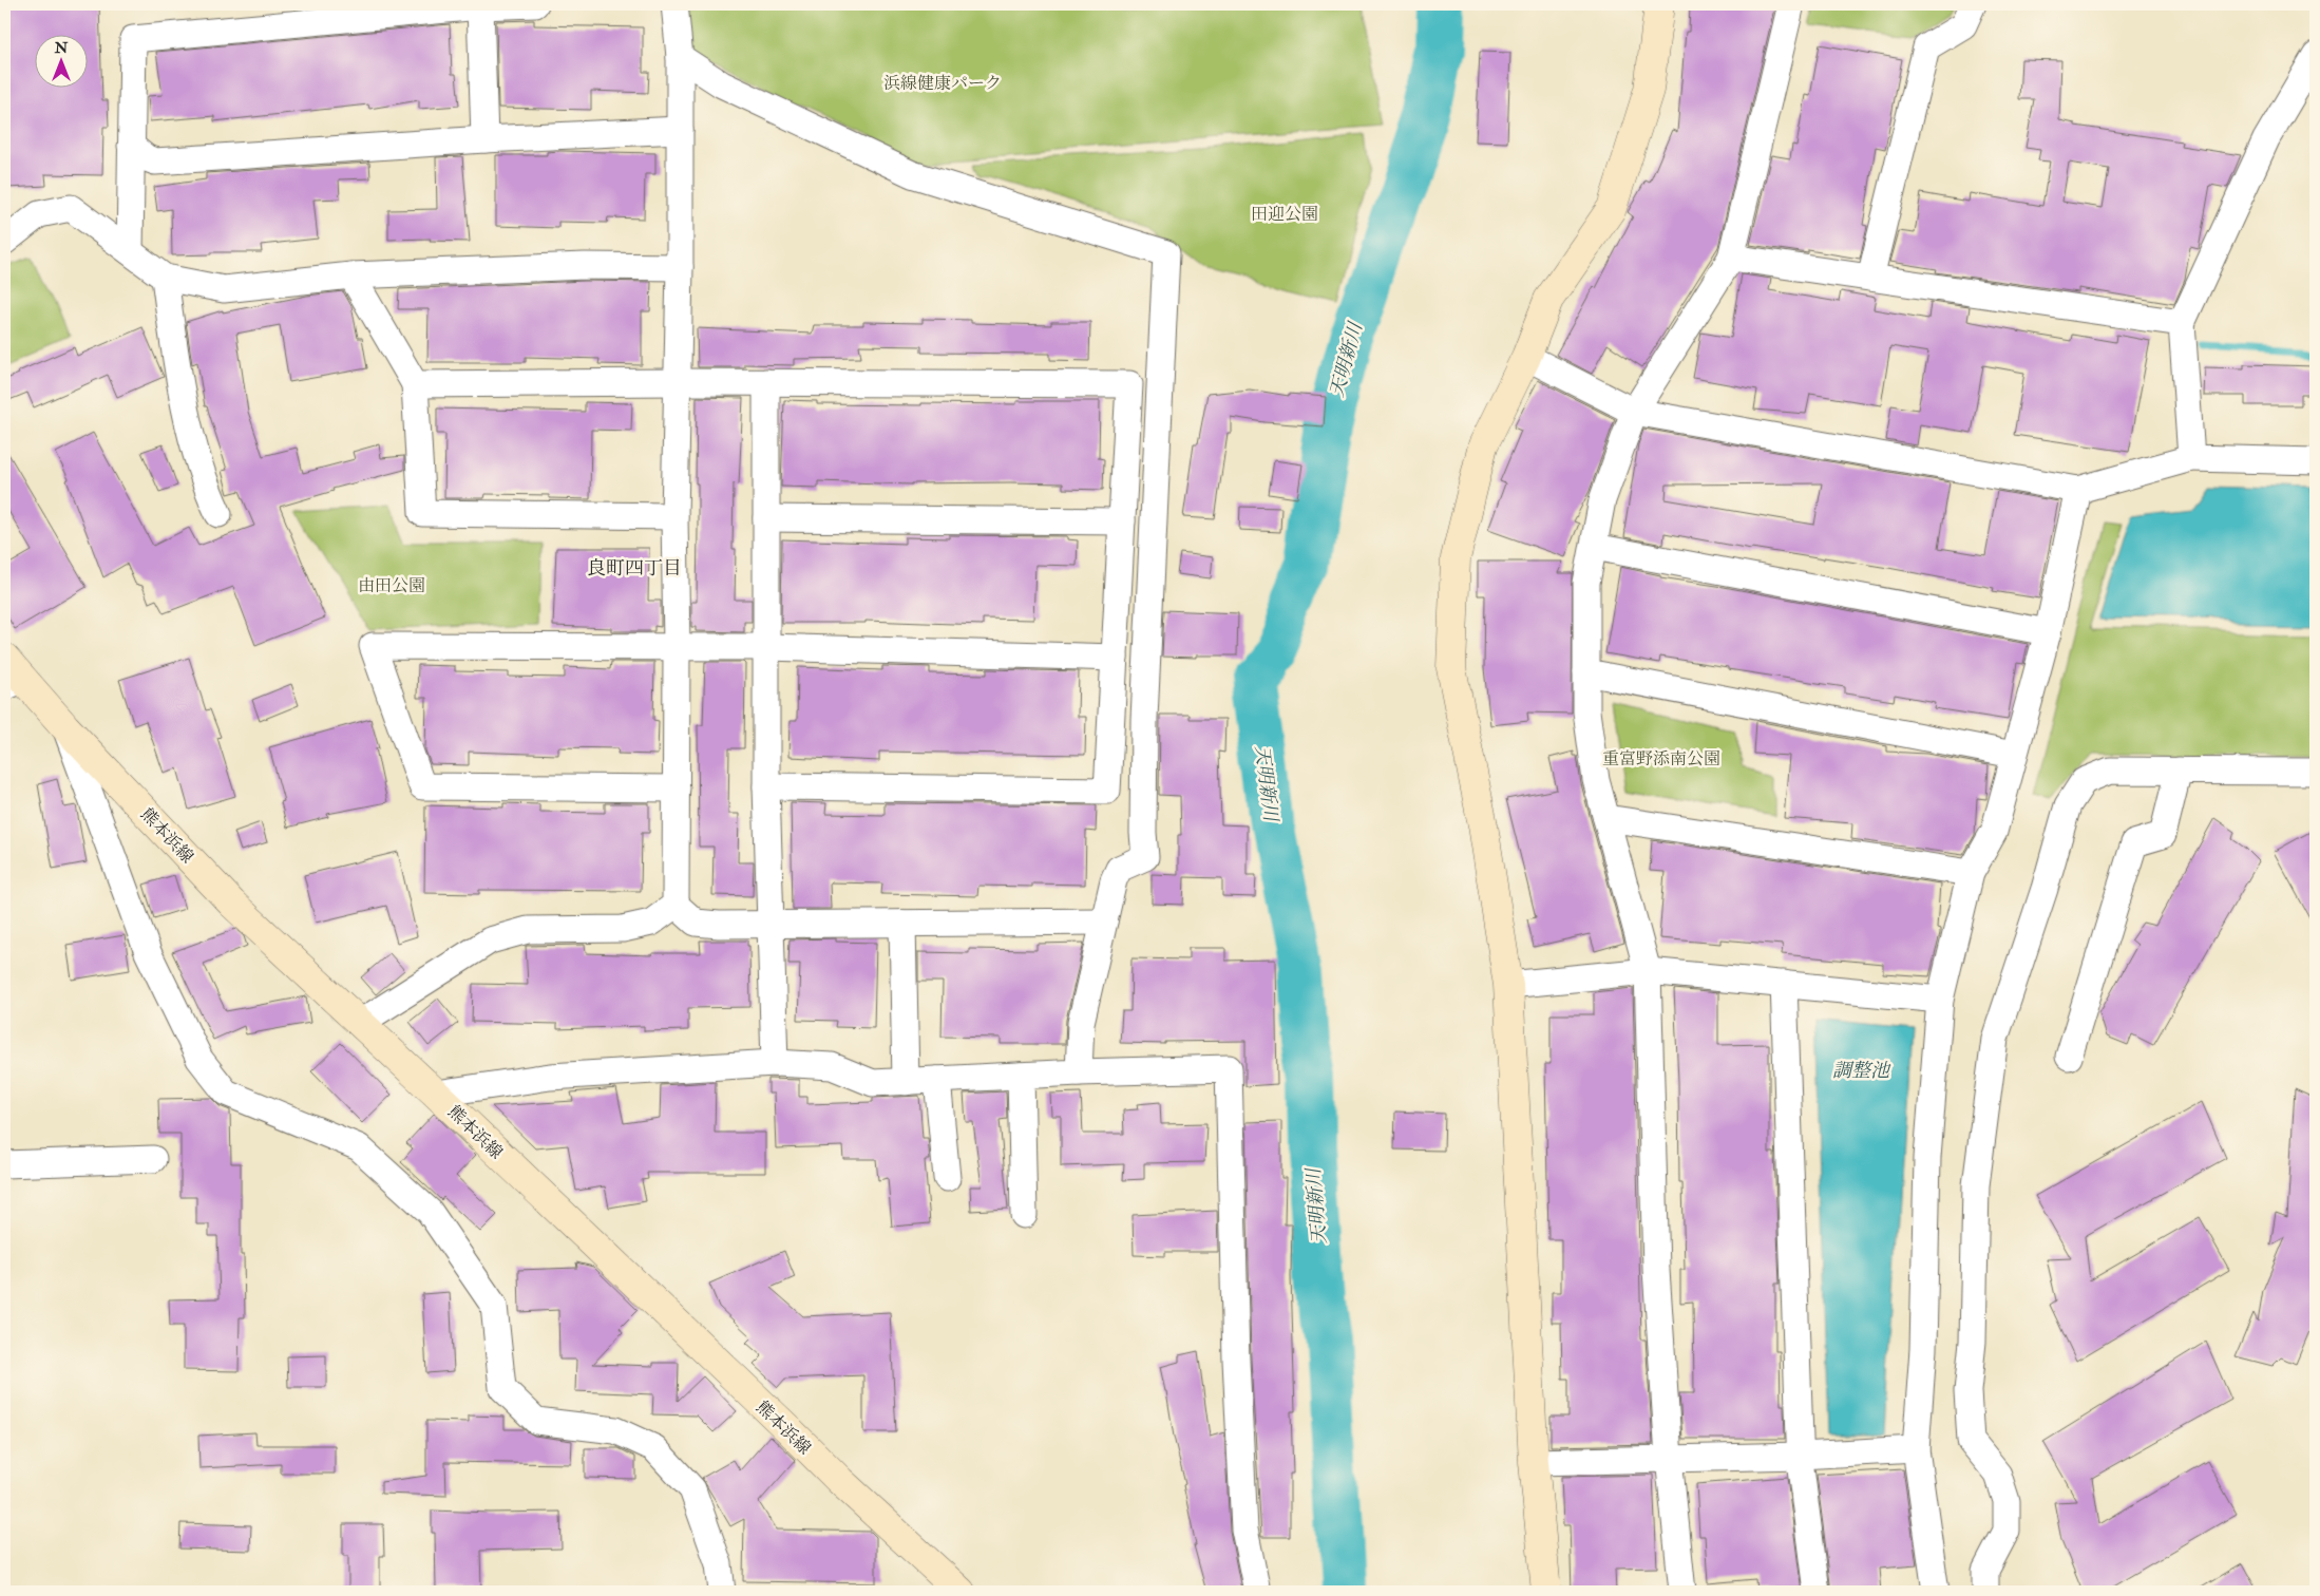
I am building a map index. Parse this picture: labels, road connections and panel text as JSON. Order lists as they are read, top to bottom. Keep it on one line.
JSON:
{"streets":{"street":["熊本浜線"]},"districts":["良町四丁目"],"water":["天明新川","調整池"],"parks":["浜線健康パーク","田迎公園","由田公園","重富野添南公園"],"north":"top"}
